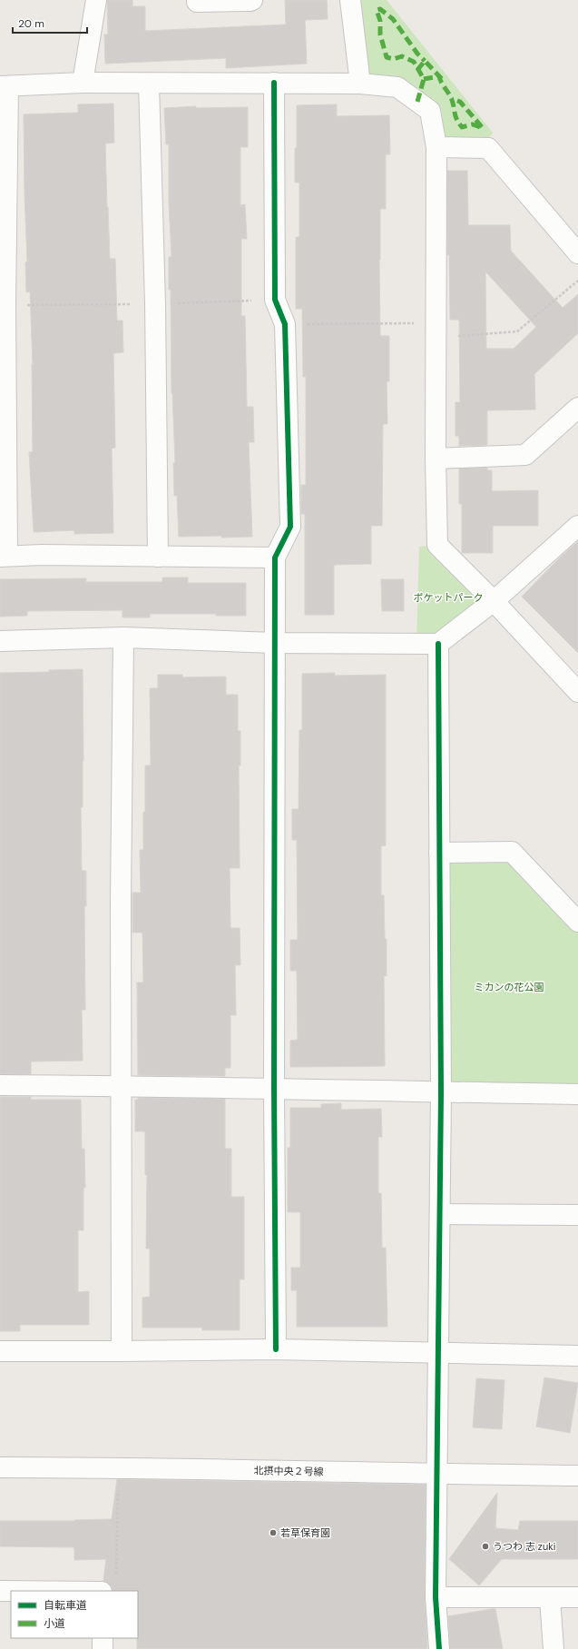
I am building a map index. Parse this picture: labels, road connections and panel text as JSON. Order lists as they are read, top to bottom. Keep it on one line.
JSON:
{"streets":{"street":["北摂中央２号線"]},"parks":["ポケットパーク","ミカンの花公園"],"places":["若草保育園","うつわ 志 zuki"],"legend":["自転車道","小道"],"scale_bar":"20 m"}
